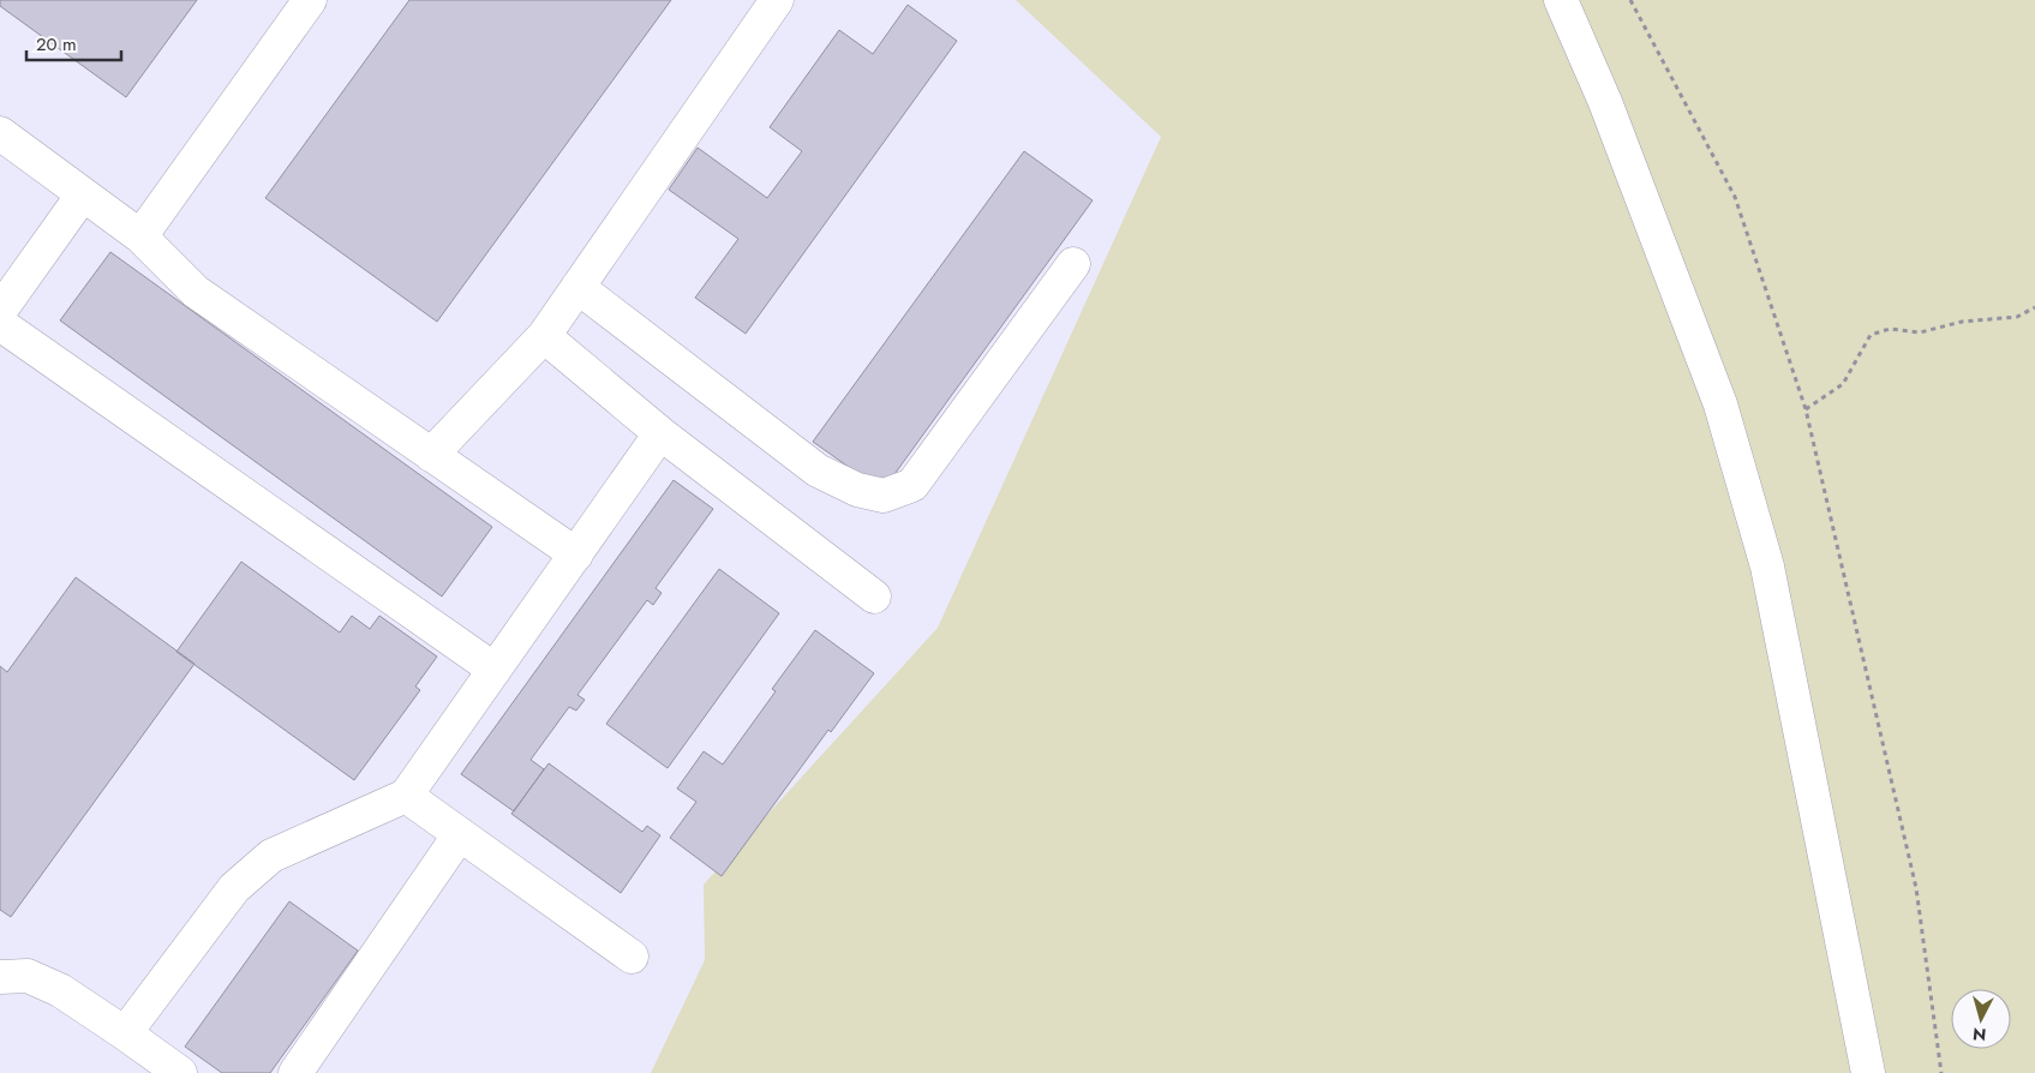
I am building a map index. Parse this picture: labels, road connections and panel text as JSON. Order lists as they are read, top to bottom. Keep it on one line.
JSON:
{"scale_bar":"20 m","north":"bottom"}
